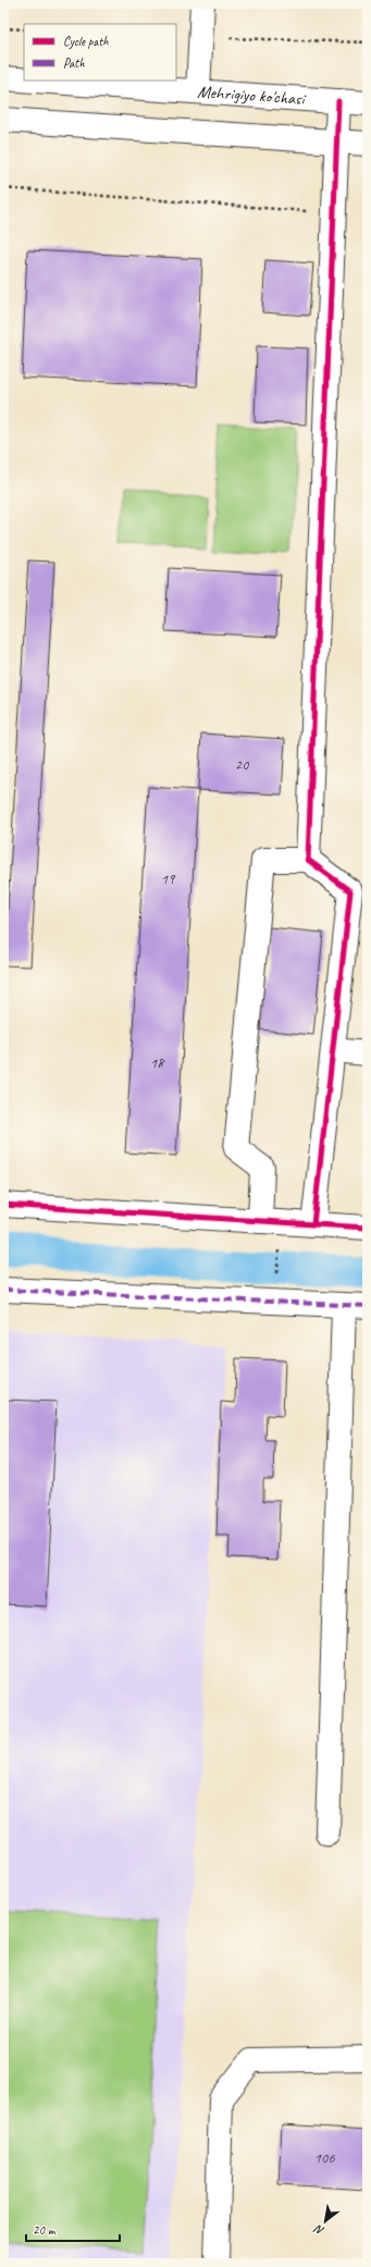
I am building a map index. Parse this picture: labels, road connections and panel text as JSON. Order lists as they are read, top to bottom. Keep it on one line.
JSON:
{"streets":{"street":["Mehrigiyo ko'chasi"]},"house_numbers":["20","19","18","106"],"legend":["Cycle path","Path"],"scale_bar":"20 m","north":"bottom left"}
